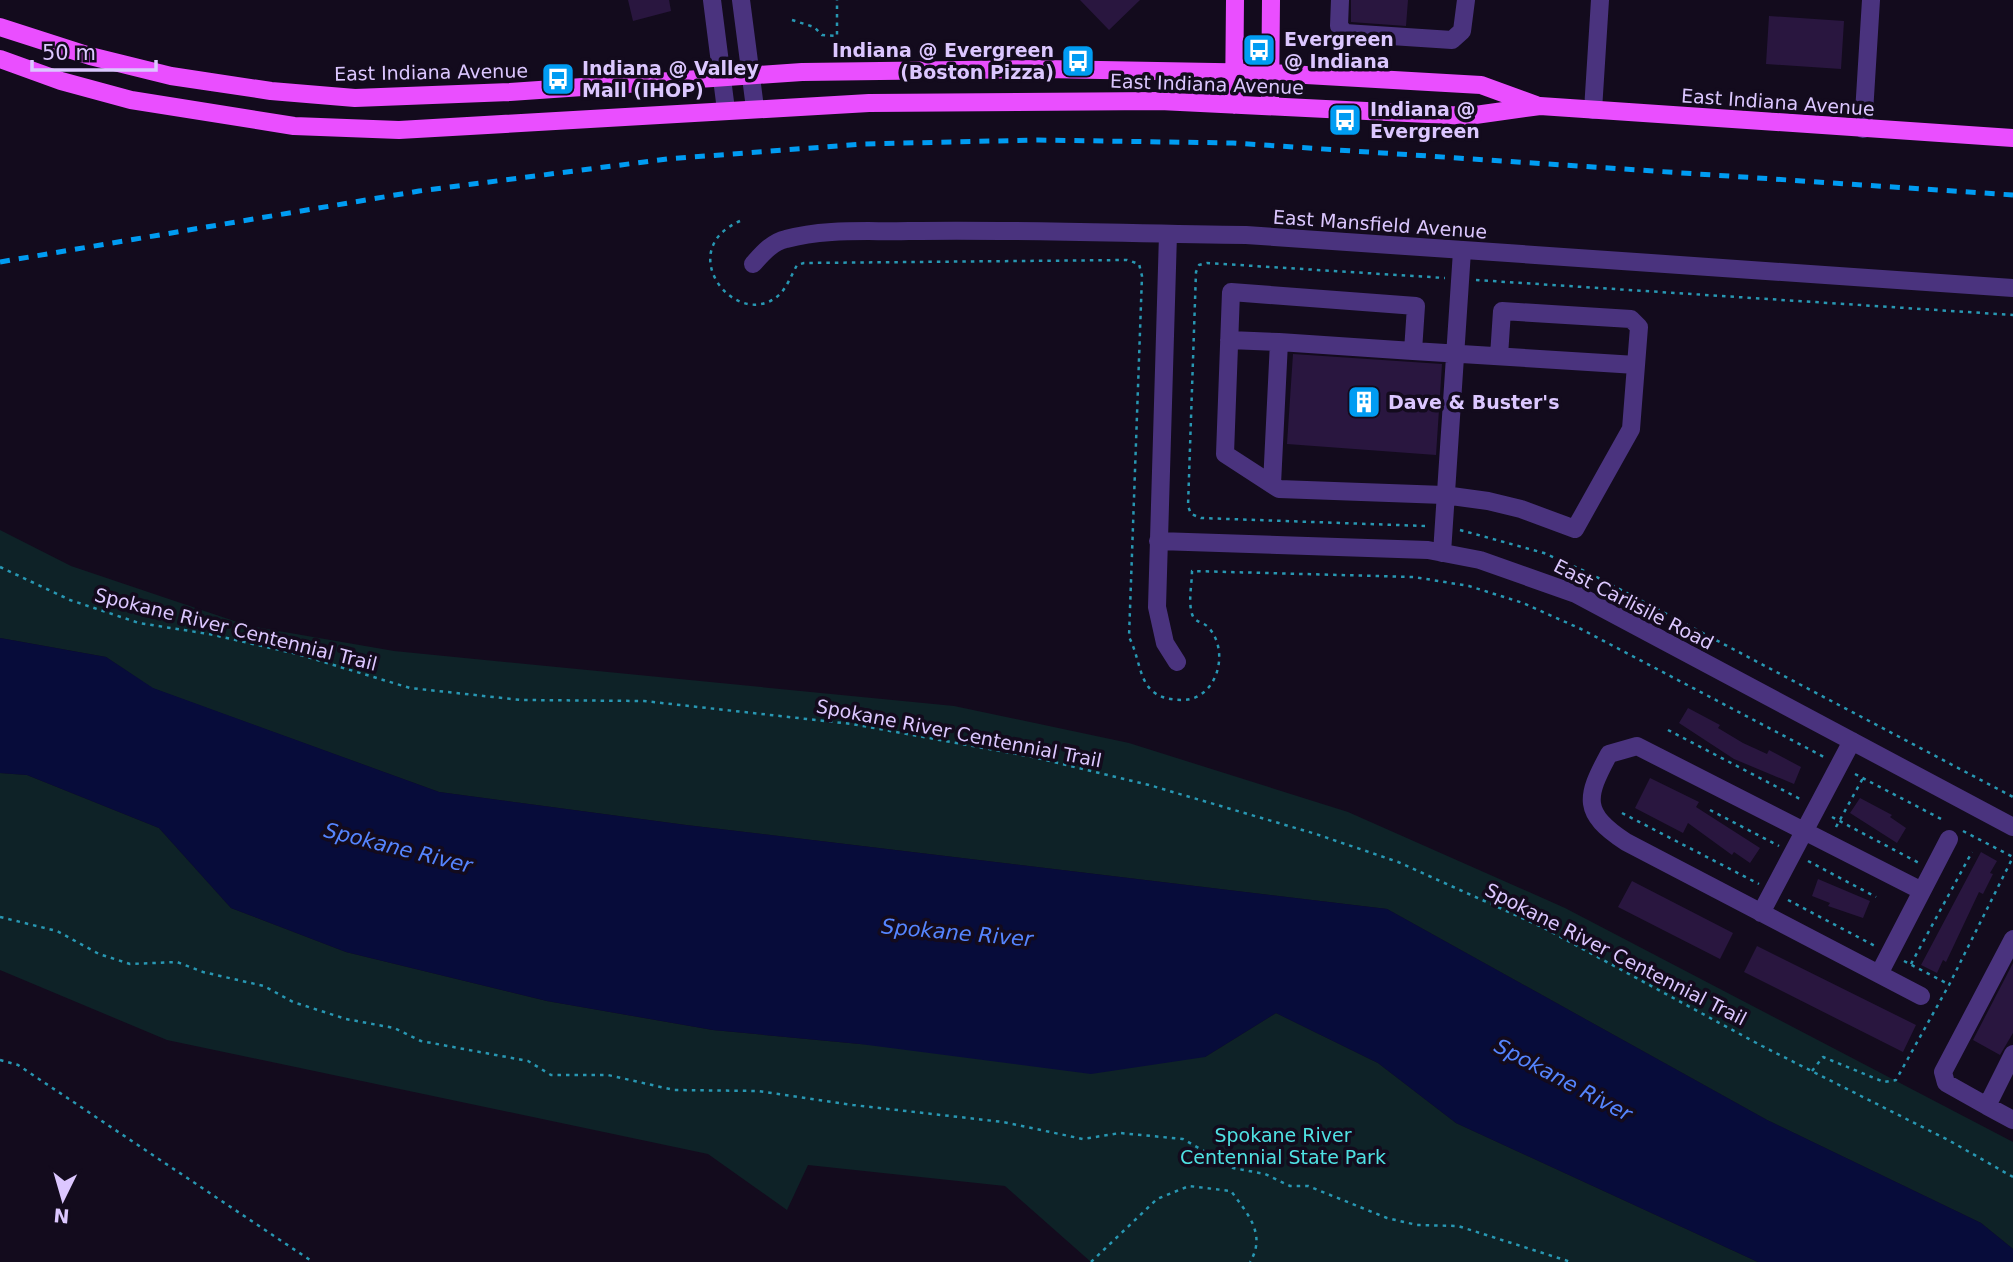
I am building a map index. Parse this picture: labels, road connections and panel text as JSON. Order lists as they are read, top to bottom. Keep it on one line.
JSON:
{"streets":{"main road":["East Indiana Avenue"],"street":["East Mansfield Avenue","East Carlisile Road"],"path":["Spokane River Centennial Trail"]},"water":["Spokane River"],"parks":["Spokane River Centennial State Park"],"places":{"bus stop":["Evergreen @ Indiana","Indiana @ Evergreen (Boston Pizza)","Indiana @ Valley Mall (IHOP)","Indiana @ Evergreen"],"building":["Dave & Buster's"]},"scale_bar":"50 m","north":"bottom"}
